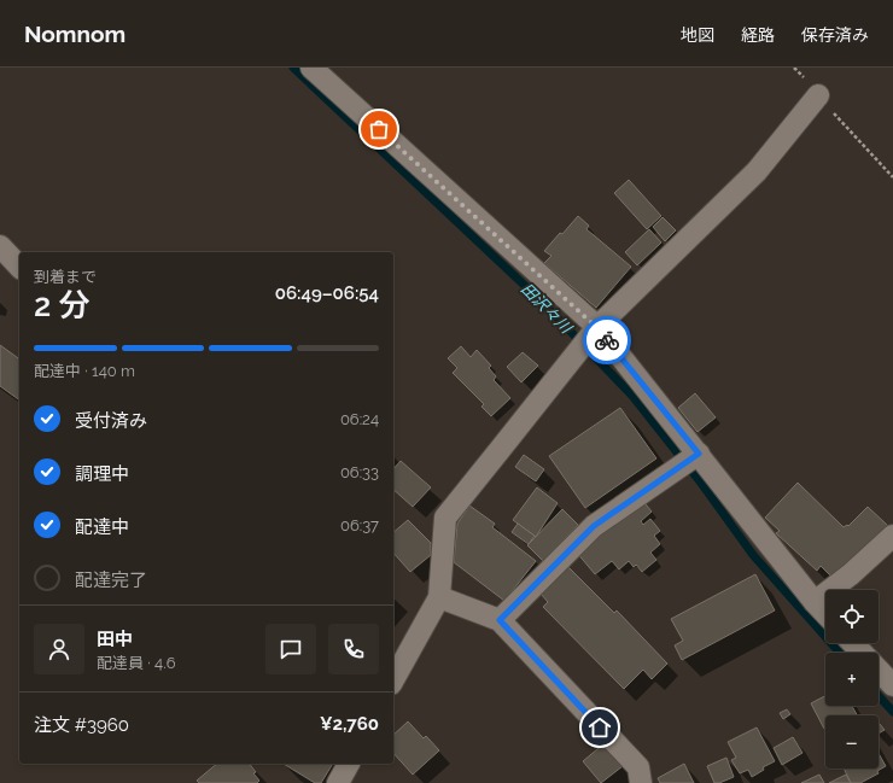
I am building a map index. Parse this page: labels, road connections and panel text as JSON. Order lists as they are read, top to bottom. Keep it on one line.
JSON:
{"water":["田沢々川"],"page":{"header":"Nomnom","nav":["地図","経路","保存済み"],"heading":["2 分","到着まで","06:49–06:54"],"panel":["田中","配達員 · 4.6","注文 #3960","¥2,760"],"bar":"配達中 · 140 m","list":[["受付済み","06:24"],["調理中","06:33"],["配達中","06:37"],"配達完了"],"map_buttons":["+","−"]}}
